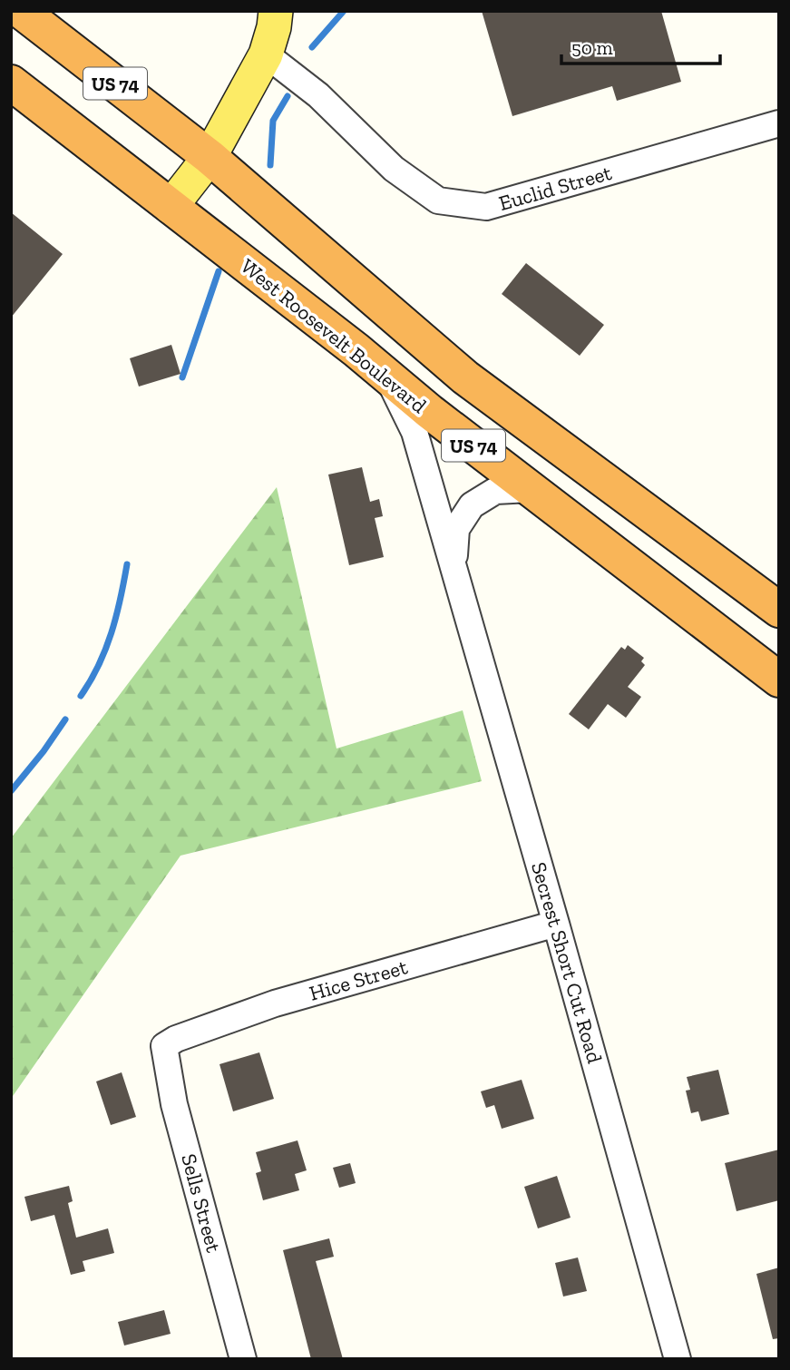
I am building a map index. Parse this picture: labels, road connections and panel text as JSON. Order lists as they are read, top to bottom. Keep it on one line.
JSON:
{"streets":{"highway":["US 74","West Roosevelt Boulevard"],"street":["Euclid Street","Secrest Short Cut Road","Hice Street","Sells Street"]},"crossings":[["West Roosevelt Boulevard","Secrest Short Cut Road"],["Secrest Short Cut Road","Hice Street"],["Hice Street","Sells Street"]],"scale_bar":"50 m"}
